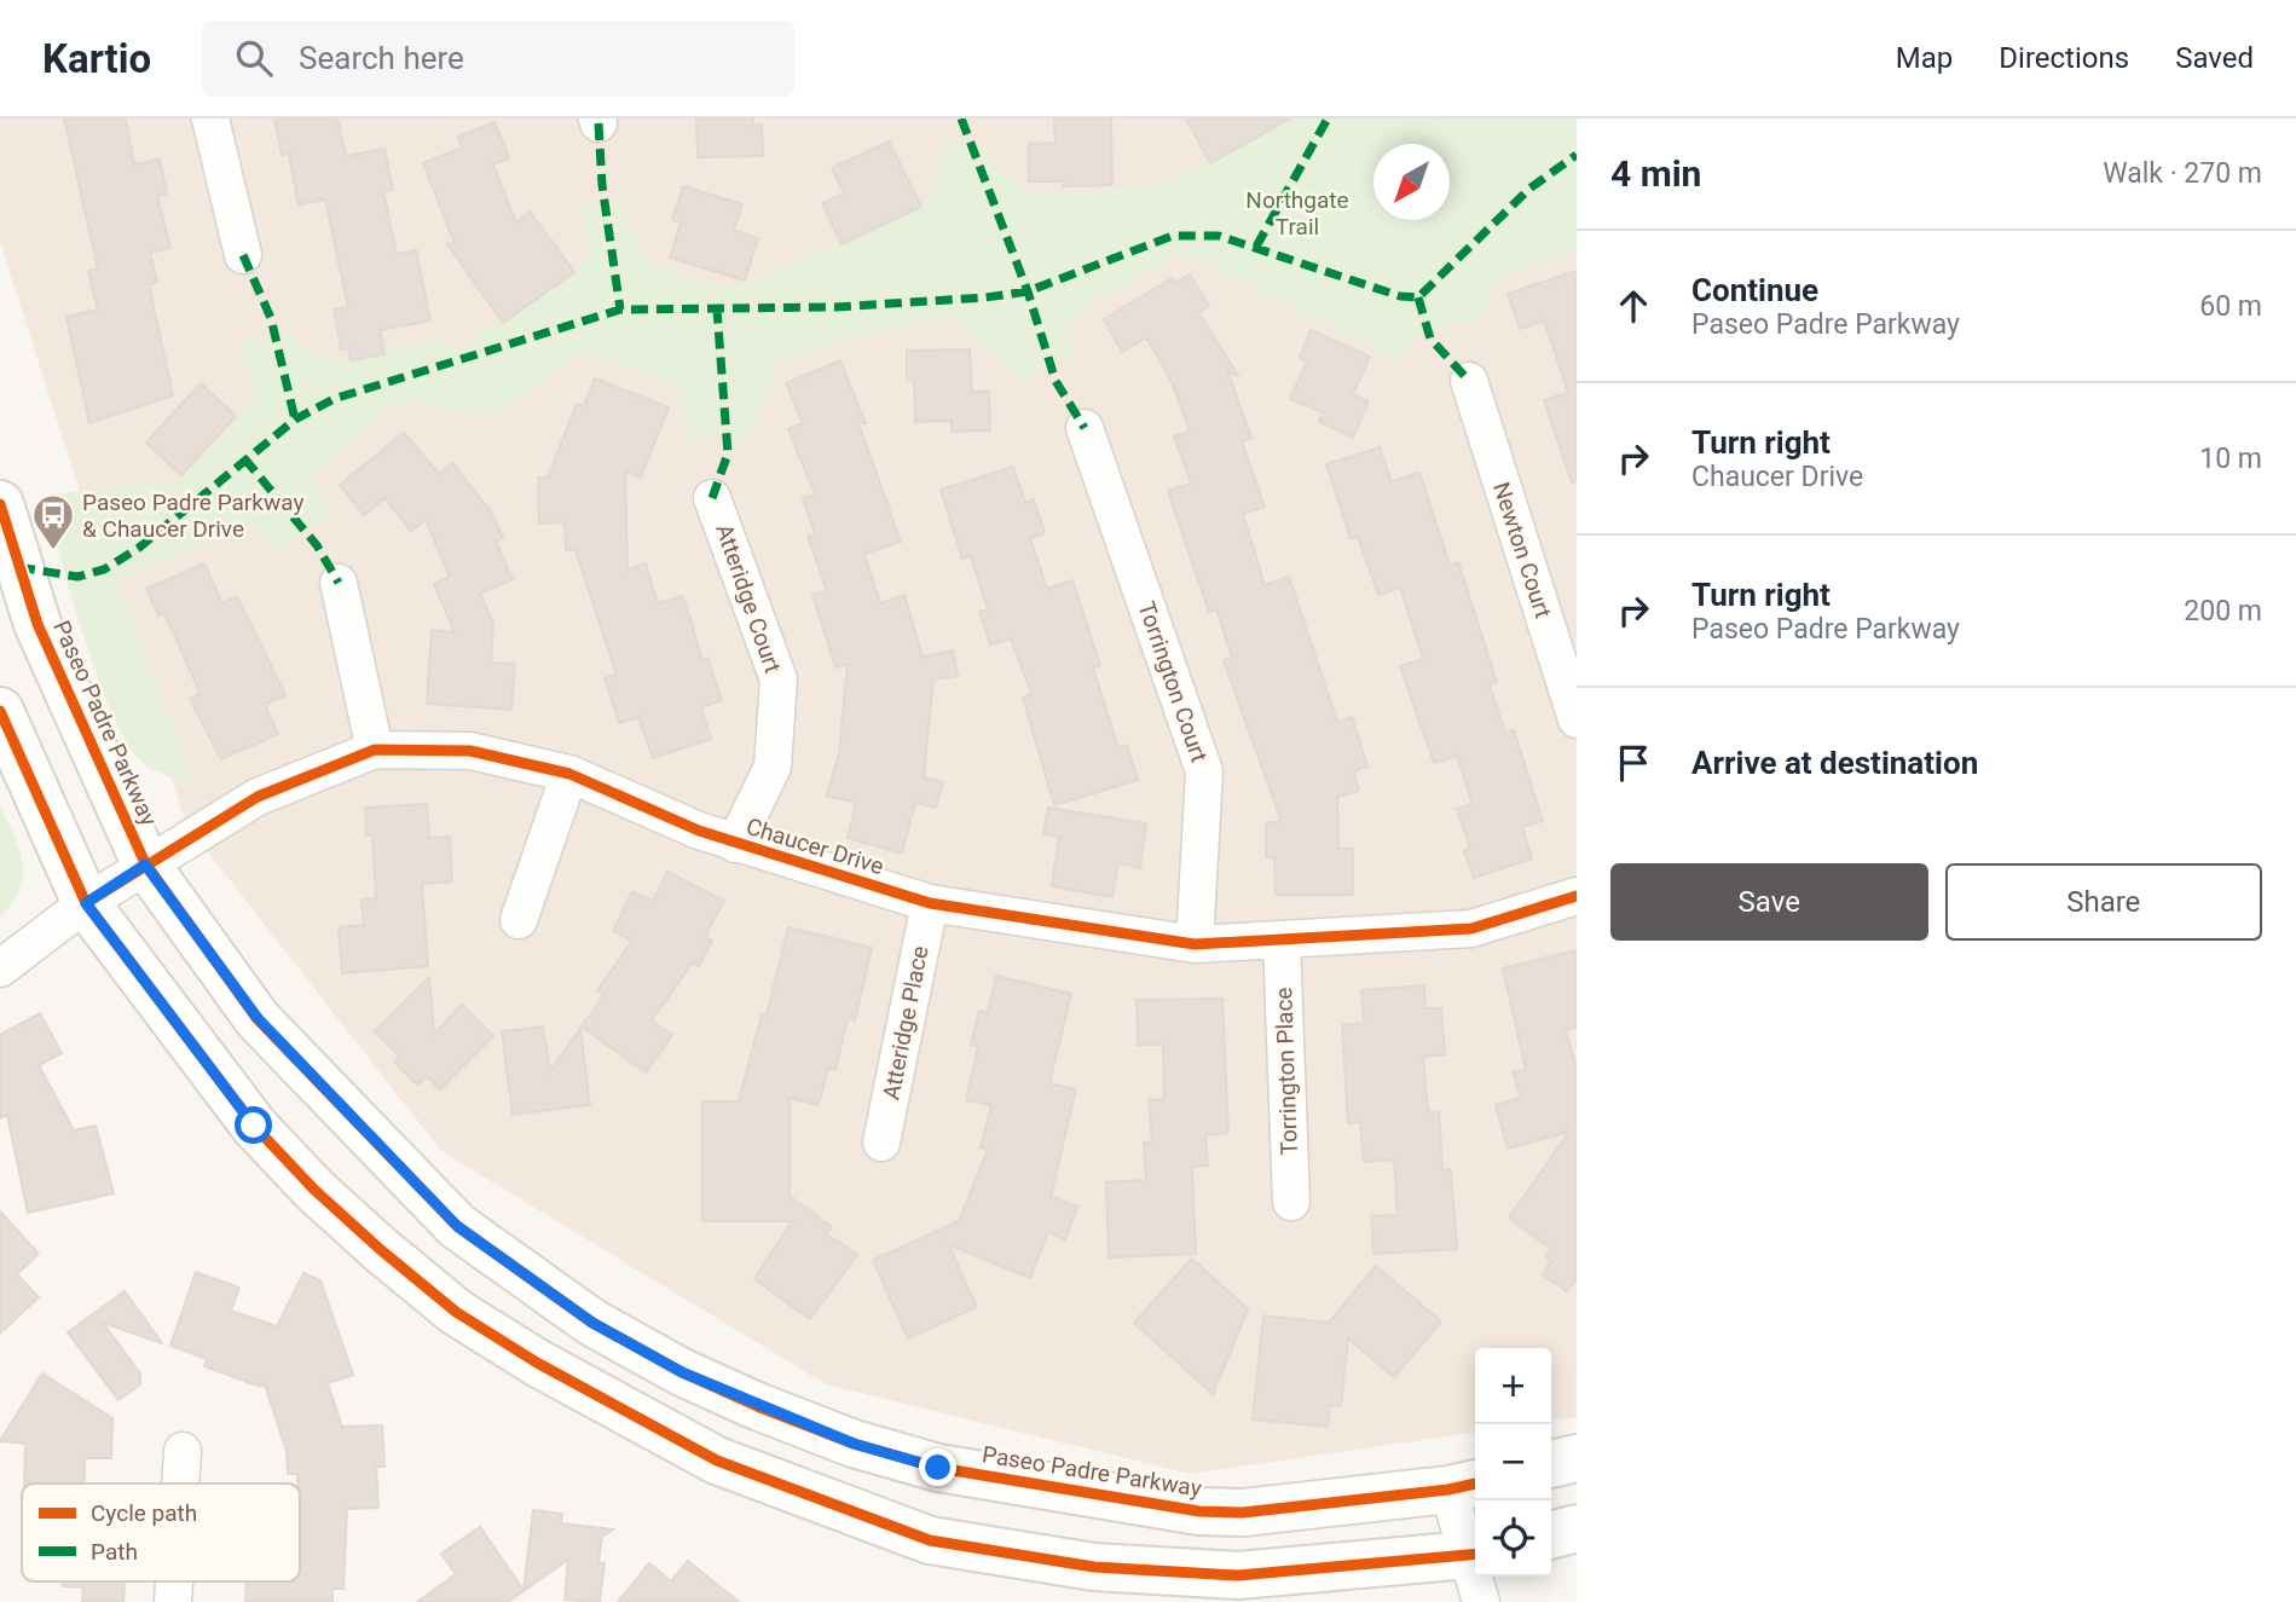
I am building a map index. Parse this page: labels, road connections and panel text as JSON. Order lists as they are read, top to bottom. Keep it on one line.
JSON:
{"streets":{"main road":["Paseo Padre Parkway"],"street":["Newton Court","Atteridge Court","Torrington Court","Chaucer Drive","Atteridge Place","Torrington Place"]},"crossings":[["Atteridge Court","Chaucer Drive"],["Torrington Court","Chaucer Drive"],["Paseo Padre Parkway","Chaucer Drive"],["Chaucer Drive","Atteridge Place"],["Chaucer Drive","Torrington Place"]],"parks":["Northgate Trail"],"places":{"bus stop":["Paseo Padre Parkway & Chaucer Drive"]},"legend":["Cycle path","Path"],"north":"bottom left","page":{"header":"Kartio","search":"Search here","nav":["Map","Directions","Saved"],"heading":["4 min","Walk · 270 m"],"list":[["Continue","Paseo Padre Parkway","60 m"],["Turn right","Chaucer Drive","10 m"],["Turn right","Paseo Padre Parkway","200 m"],"Arrive at destination"],"buttons":["Save","Share"],"map_buttons":["+","−"]}}
